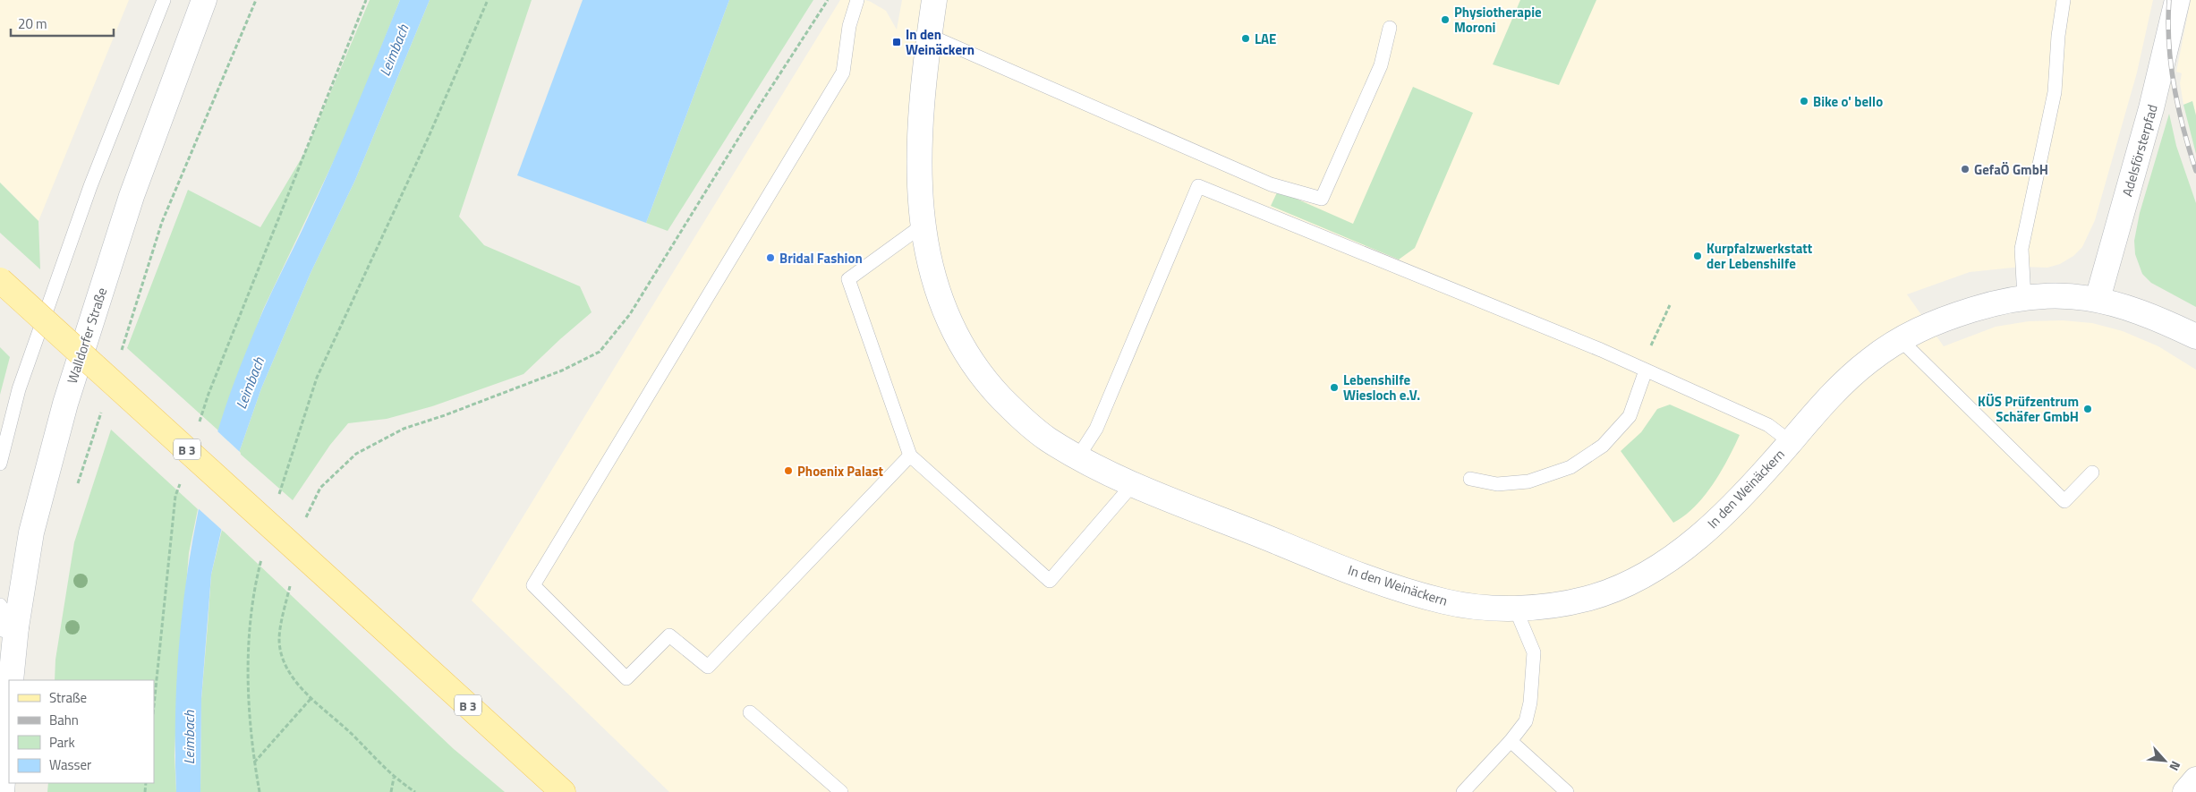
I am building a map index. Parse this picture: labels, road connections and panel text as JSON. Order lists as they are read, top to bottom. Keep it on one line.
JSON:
{"streets":{"main road":["B 3"],"street":["Adelsförsterpfad","Walldorfer Straße","In den Weinäckern"]},"crossings":[["Adelsförsterpfad","In den Weinäckern"]],"water":["Leimbach"],"places":{"other":["Physiotherapie Moroni","LAE","Bike o' bello","GefaÖ GmbH","Kurpfalzwerkstatt der Lebenshilfe","Bridal Fashion","Lebenshilfe Wiesloch e.V.","KÜS Prüfzentrum Schäfer GmbH","Phoenix Palast"],"transit":["In den Weinäckern"]},"legend":["Straße","Bahn","Park","Wasser"],"scale_bar":"20 m","north":"bottom right"}
